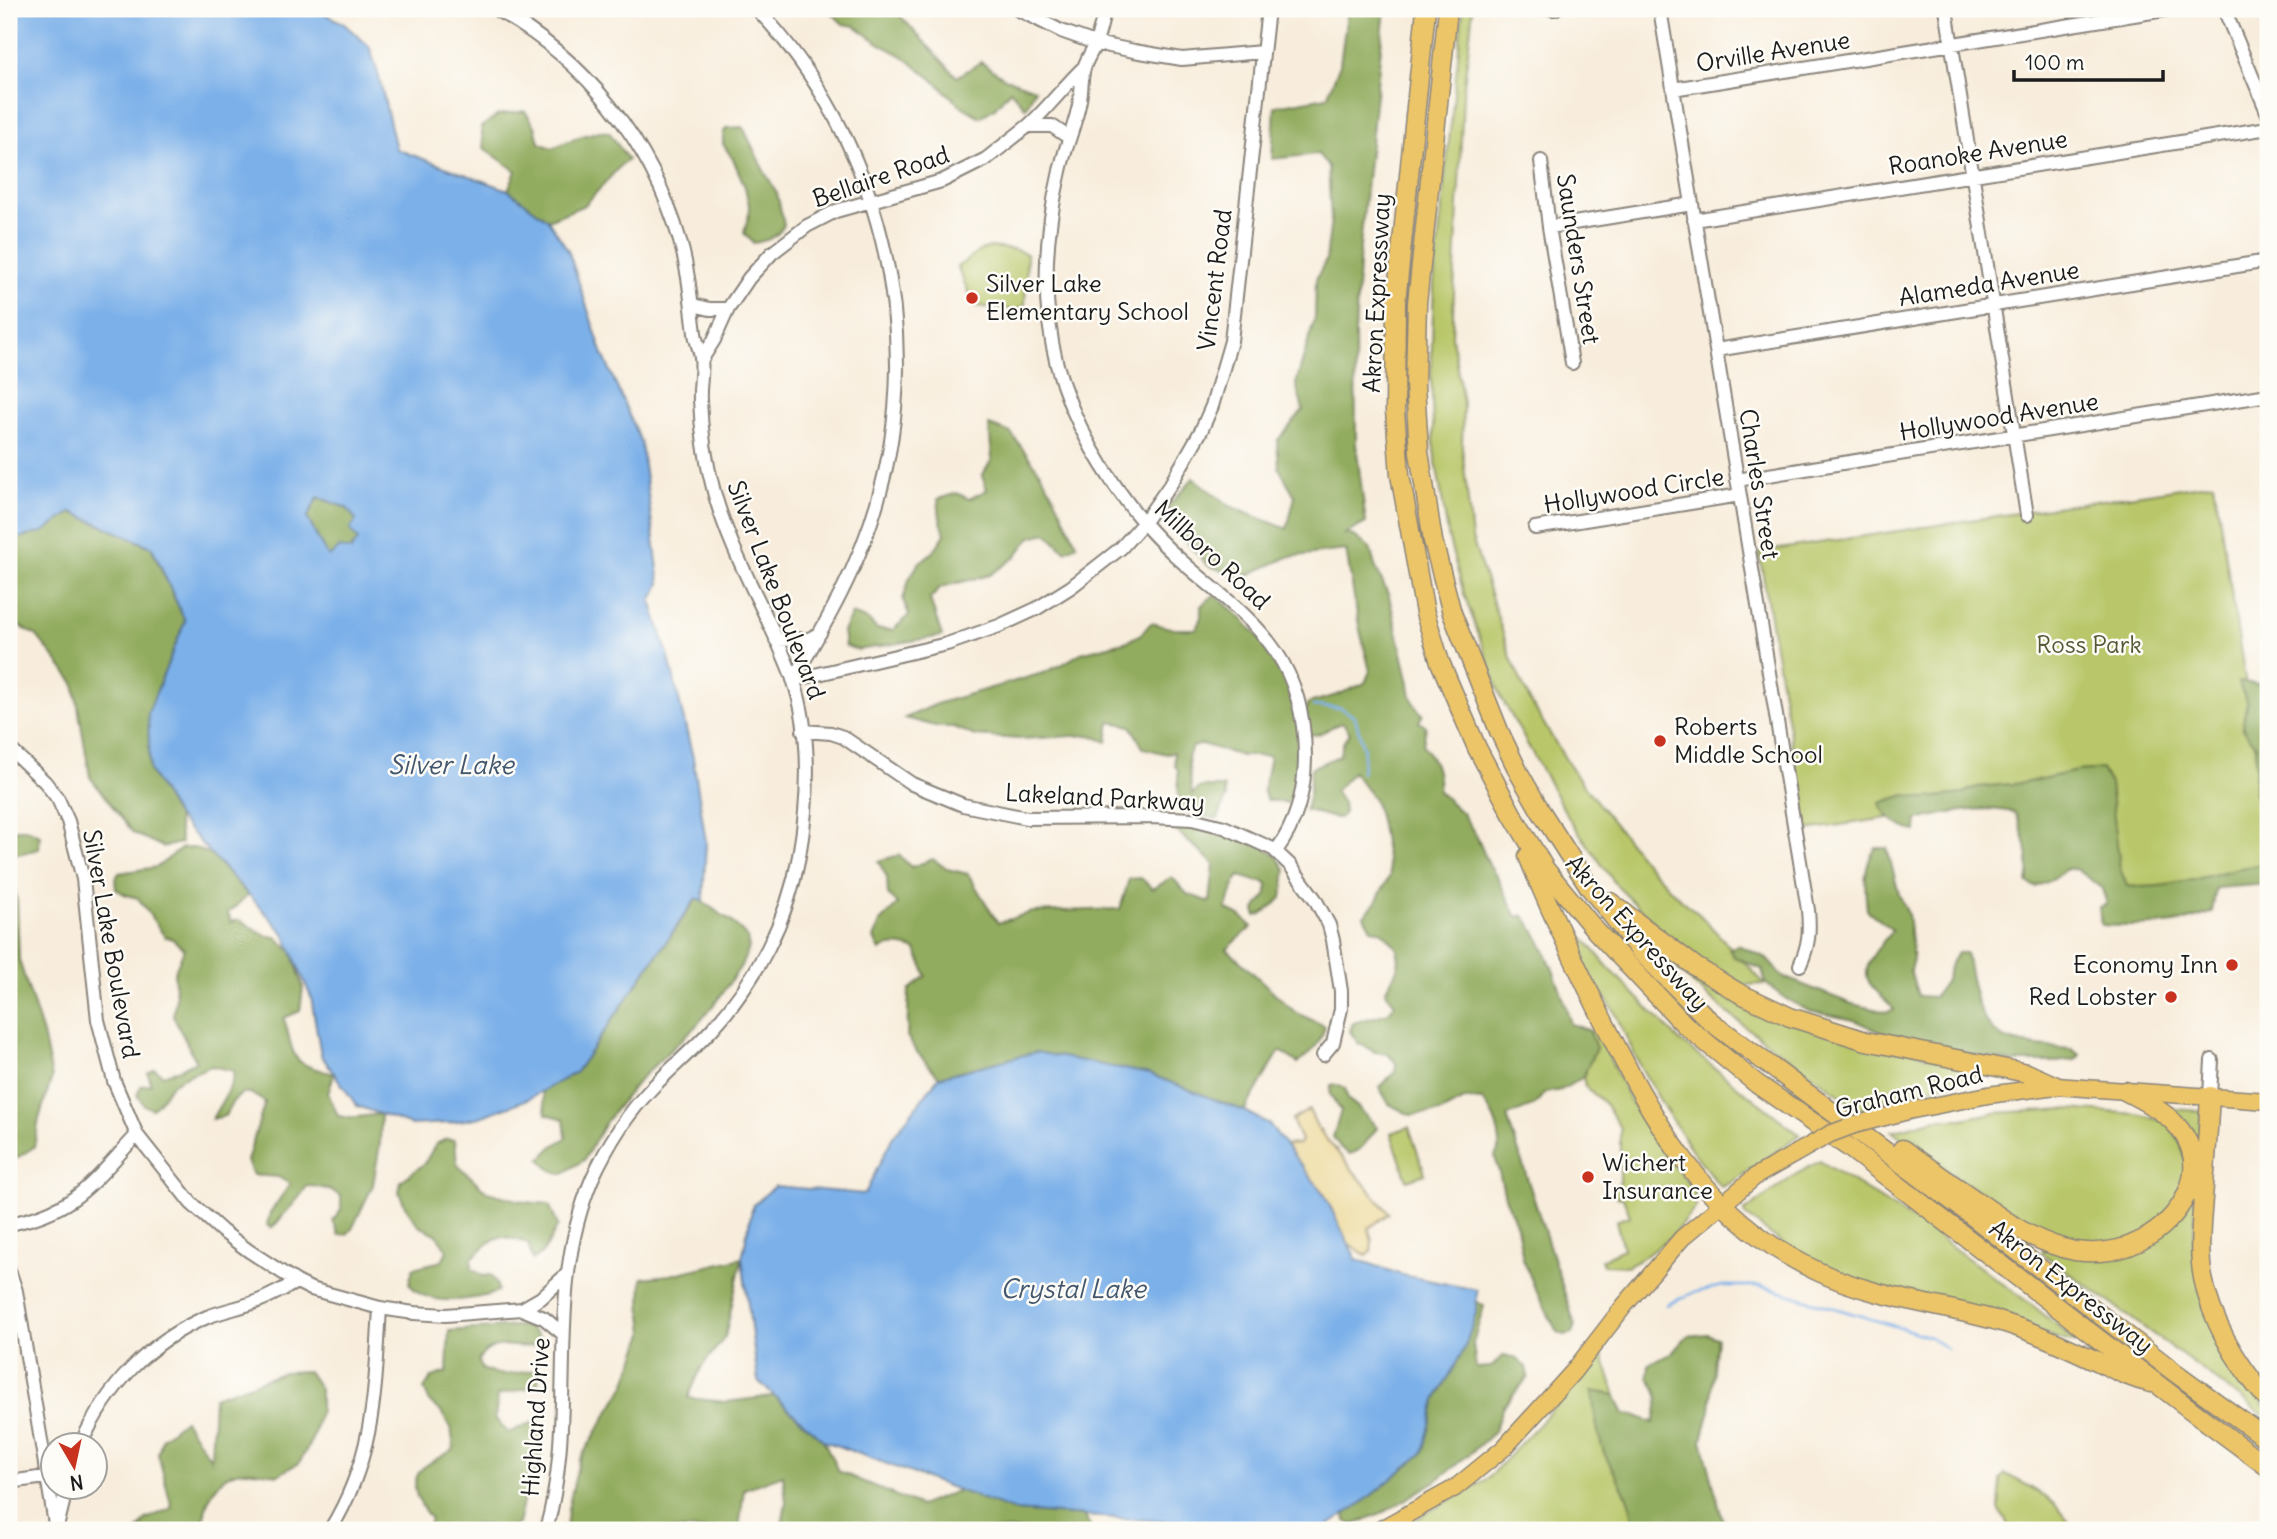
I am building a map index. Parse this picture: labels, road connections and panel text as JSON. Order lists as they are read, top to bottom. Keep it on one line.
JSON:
{"streets":{"highway":["Akron Expressway"],"main road":["Graham Road"],"street":["Orville Avenue","Roanoke Avenue","Bellaire Road","Saunders Street","Vincent Road","Alameda Avenue","Hollywood Avenue","Charles Street","Hollywood Circle","Millboro Road","Silver Lake Boulevard","Lakeland Parkway","Highland Drive"]},"crossings":[["Orville Avenue","Charles Street"],["Roanoke Avenue","Charles Street"],["Bellaire Road","Millboro Road"],["Bellaire Road","Silver Lake Boulevard"],["Vincent Road","Millboro Road"],["Vincent Road","Silver Lake Boulevard"],["Alameda Avenue","Charles Street"],["Hollywood Avenue","Charles Street"],["Charles Street","Hollywood Circle"],["Millboro Road","Lakeland Parkway"],["Silver Lake Boulevard","Lakeland Parkway"],["Silver Lake Boulevard","Highland Drive"]],"water":["Silver Lake","Crystal Lake"],"parks":["Ross Park"],"places":["Silver Lake Elementary School","Roberts Middle School","Economy Inn","Red Lobster","Wichert Insurance"],"scale_bar":"100 m","north":"bottom"}
